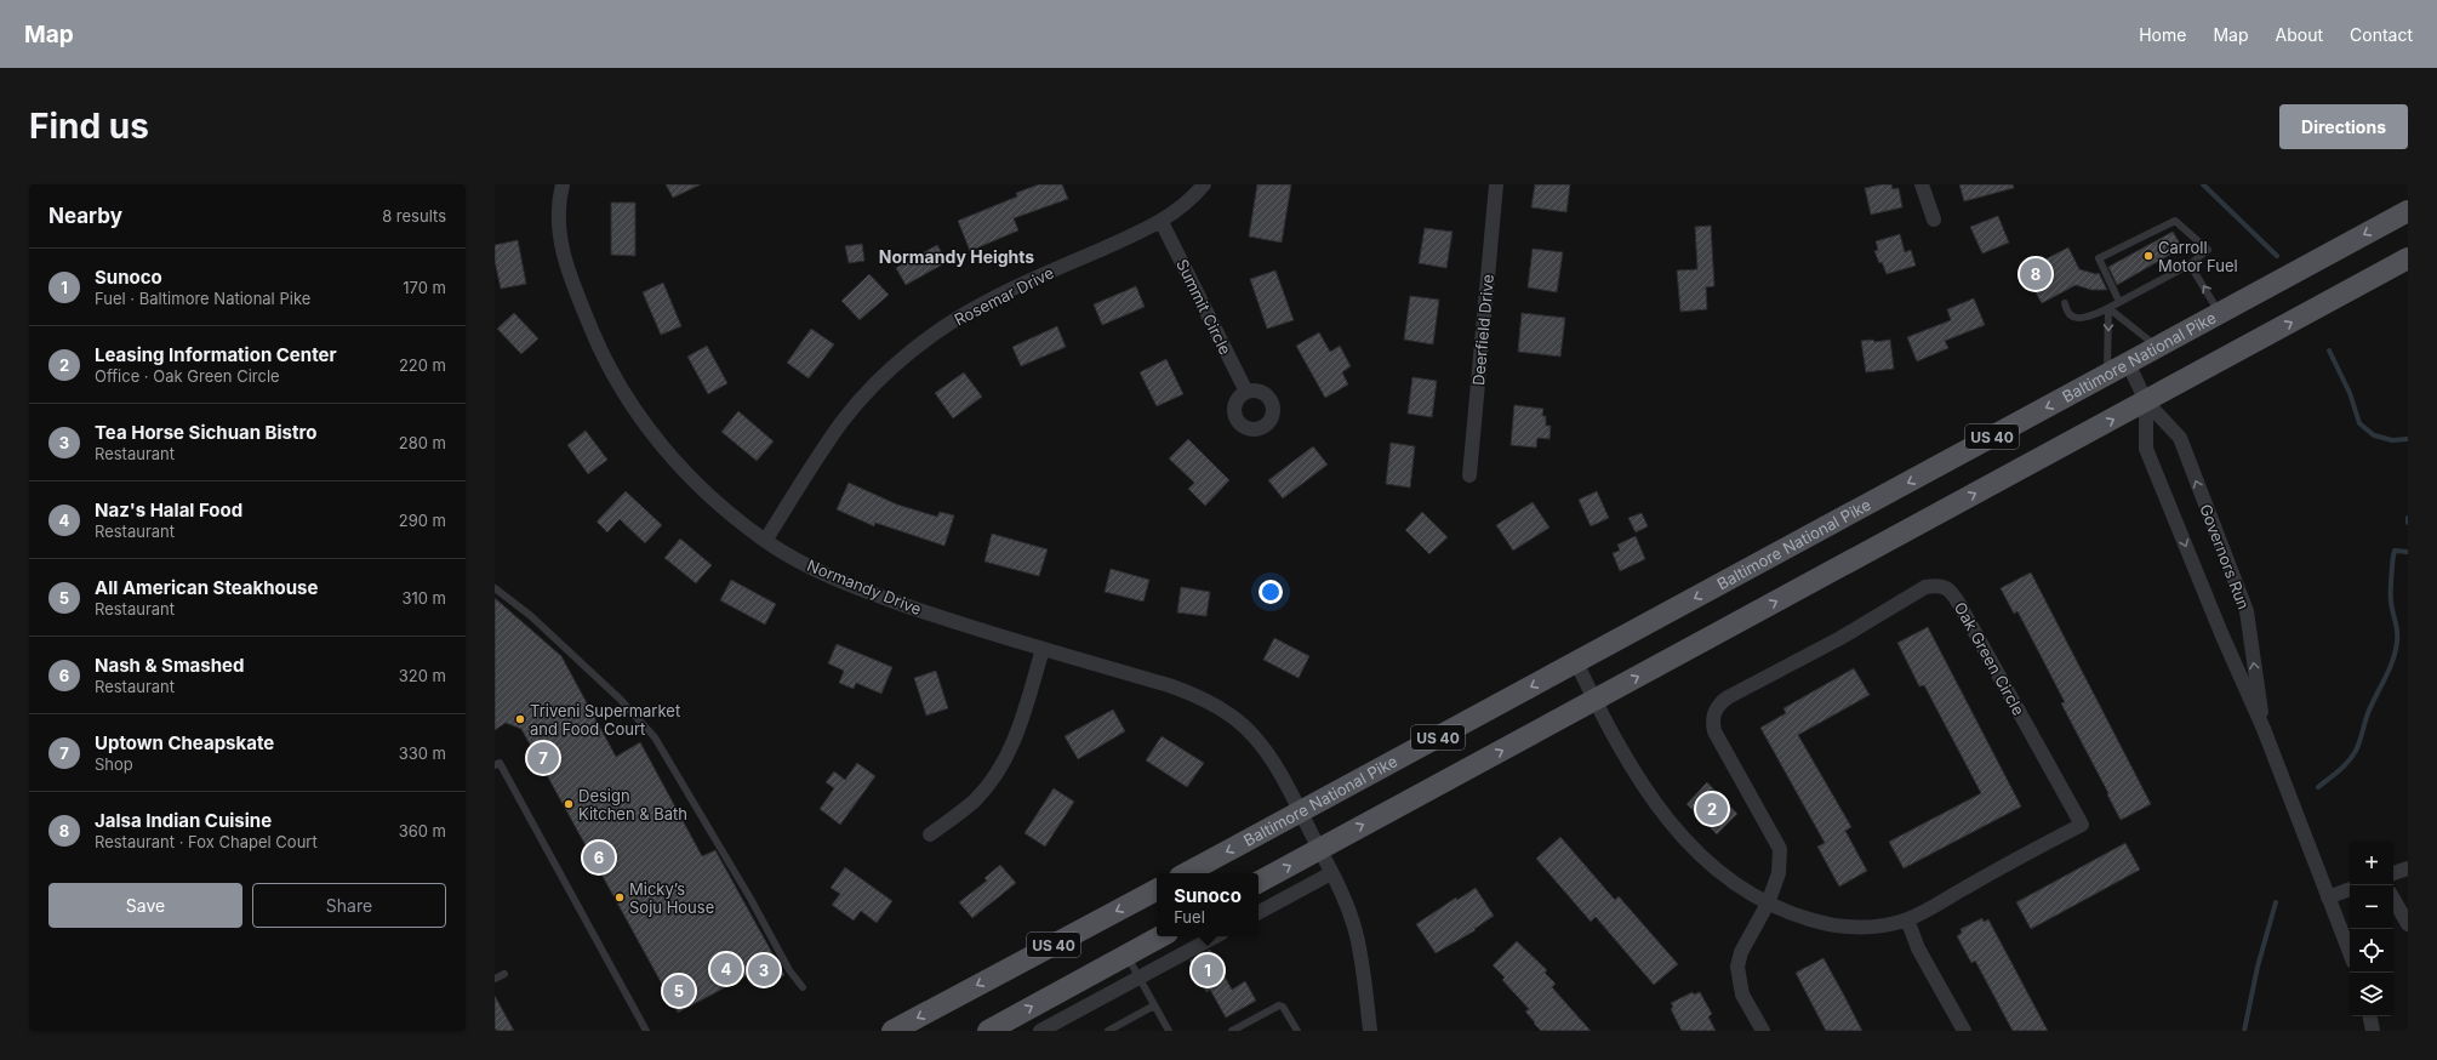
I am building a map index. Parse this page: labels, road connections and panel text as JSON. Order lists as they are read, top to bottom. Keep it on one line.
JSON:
{"streets":{"main road":["Baltimore National Pike","US 40"],"street":["Rosemar Drive","Summit Circle","Deerfield Drive","Governors Run","Normandy Drive","Oak Green Circle"]},"crossings":[["Rosemar Drive","Summit Circle"],["Rosemar Drive","Normandy Drive"],["Baltimore National Pike","Governors Run"],["Baltimore National Pike","Normandy Drive"],["Baltimore National Pike","Oak Green Circle"],["US 40","Governors Run"],["US 40","Normandy Drive"],["US 40","Oak Green Circle"]],"districts":["Normandy Heights"],"places":["Carroll Motor Fuel","Triveni Supermarket and Food Court","Design Kitchen & Bath","Micky’s Soju House"],"page":{"header":"Map","nav":["Home","Map","About","Contact"],"buttons":["Directions",["Save","Share"]],"title":"Find us","heading":["Nearby","8 results"],"list":[{"mark":"1","name":"Sunoco","note":"Fuel · Baltimore National Pike","value":"170 m"},{"mark":"2","name":"Leasing Information Center","note":"Office · Oak Green Circle","value":"220 m"},{"mark":"3","name":"Tea Horse Sichuan Bistro","note":"Restaurant","value":"280 m"},{"mark":"4","name":"Naz's Halal Food","note":"Restaurant","value":"290 m"},{"mark":"5","name":"All American Steakhouse","note":"Restaurant","value":"310 m"},{"mark":"6","name":"Nash & Smashed","note":"Restaurant","value":"320 m"},{"mark":"7","name":"Uptown Cheapskate","note":"Shop","value":"330 m"},{"mark":"8","name":"Jalsa Indian Cuisine","note":"Restaurant · Fox Chapel Court","value":"360 m"}],"pins":["8","7","2","6","4","1","3","5"],"map_buttons":["+","−"],"popup":["Sunoco","Fuel"]}}
